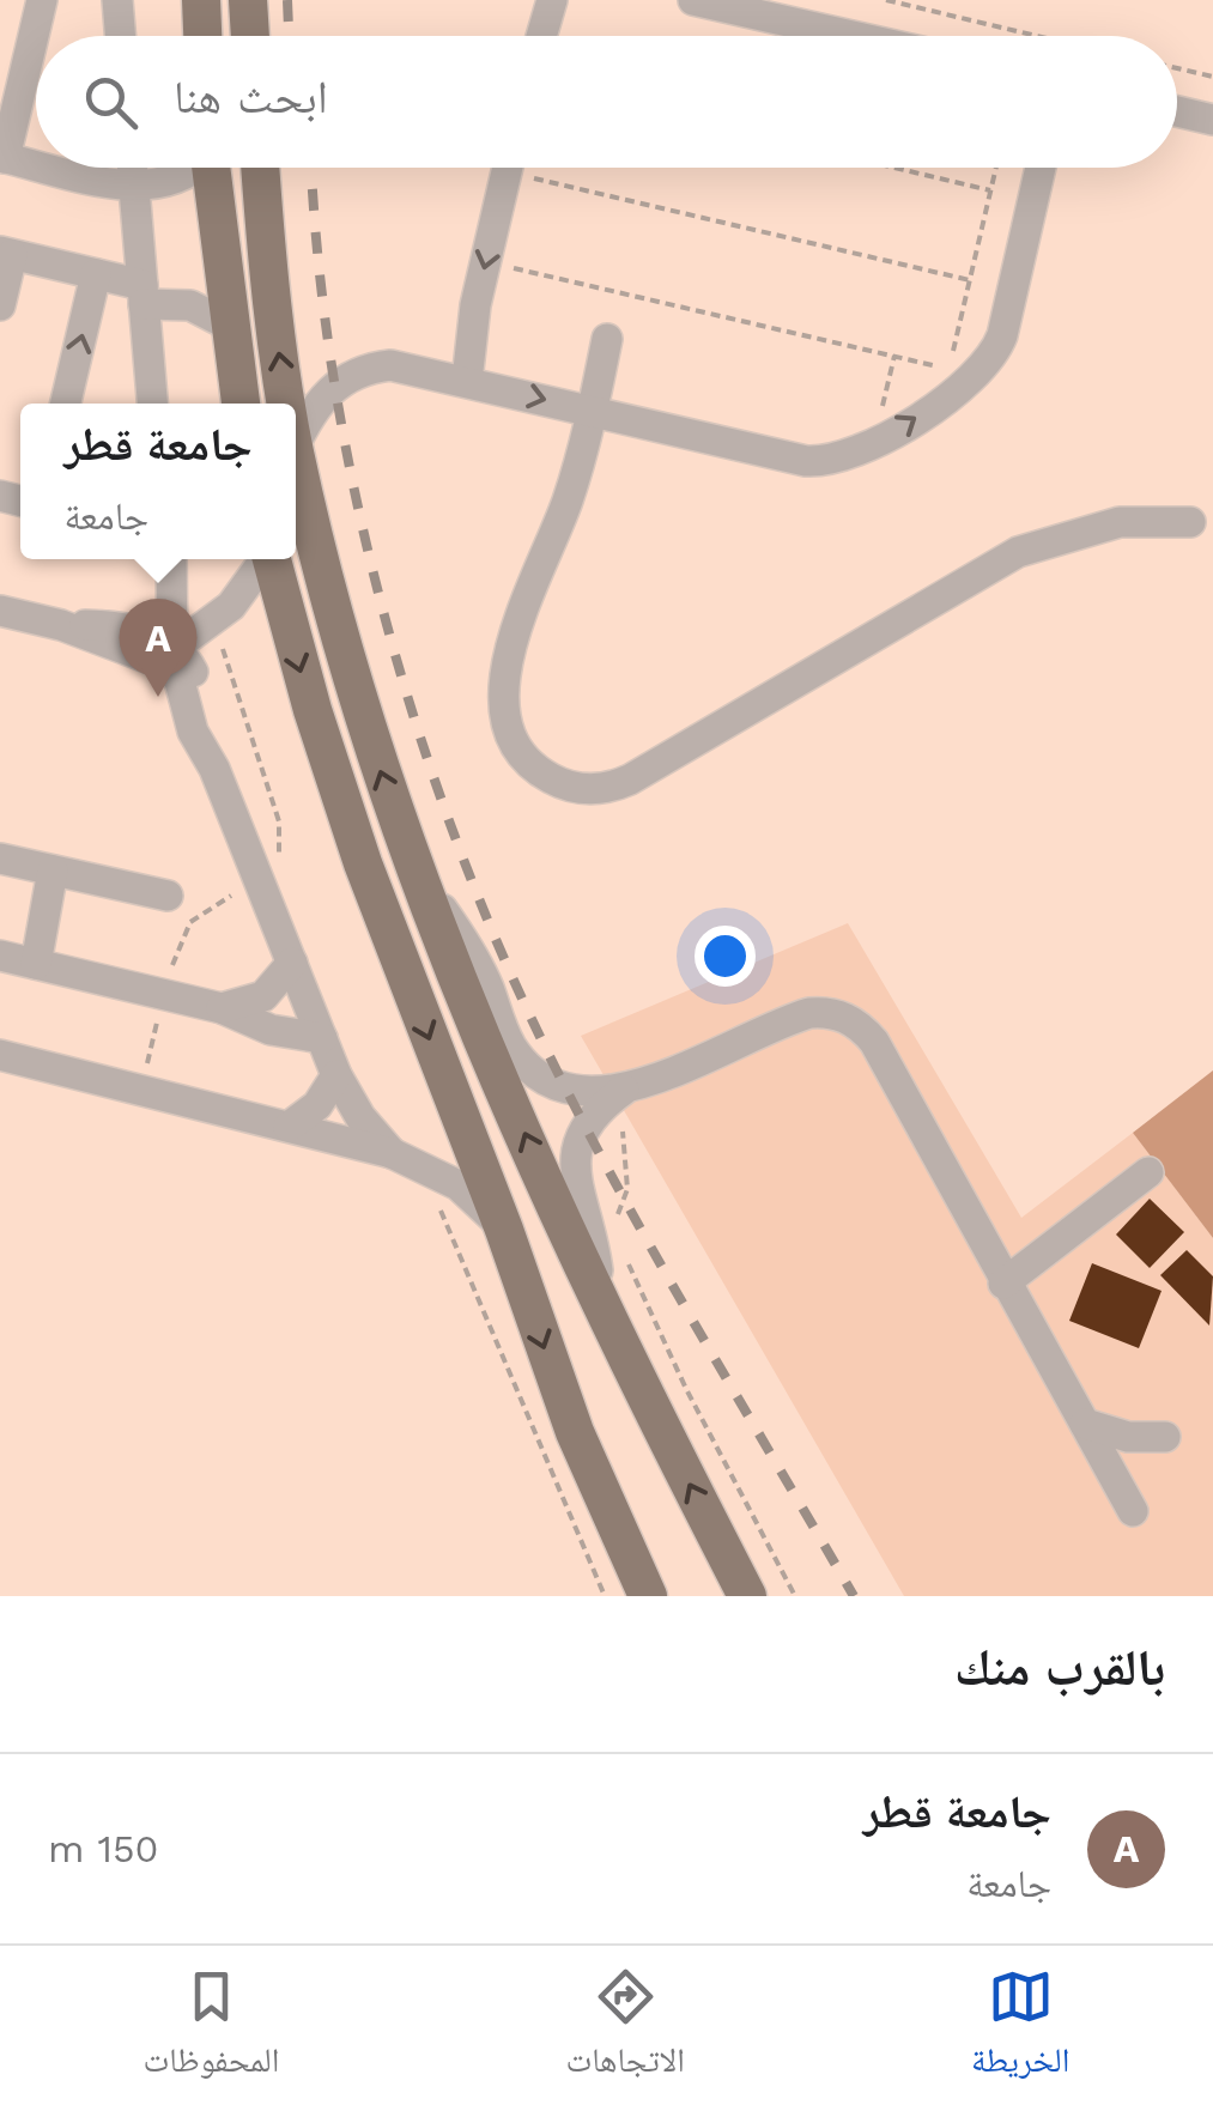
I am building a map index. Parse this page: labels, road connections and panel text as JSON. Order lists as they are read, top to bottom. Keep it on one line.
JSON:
{"page":{"search":"ابحث هنا","popup":["جامعة قطر","جامعة"],"pins":"A","heading":"بالقرب منك","list":[{"mark":"A","name":"جامعة قطر","note":"جامعة","value":"150 m"}],"nav":["الخريطة","الاتجاهات","المحفوظات"]}}
